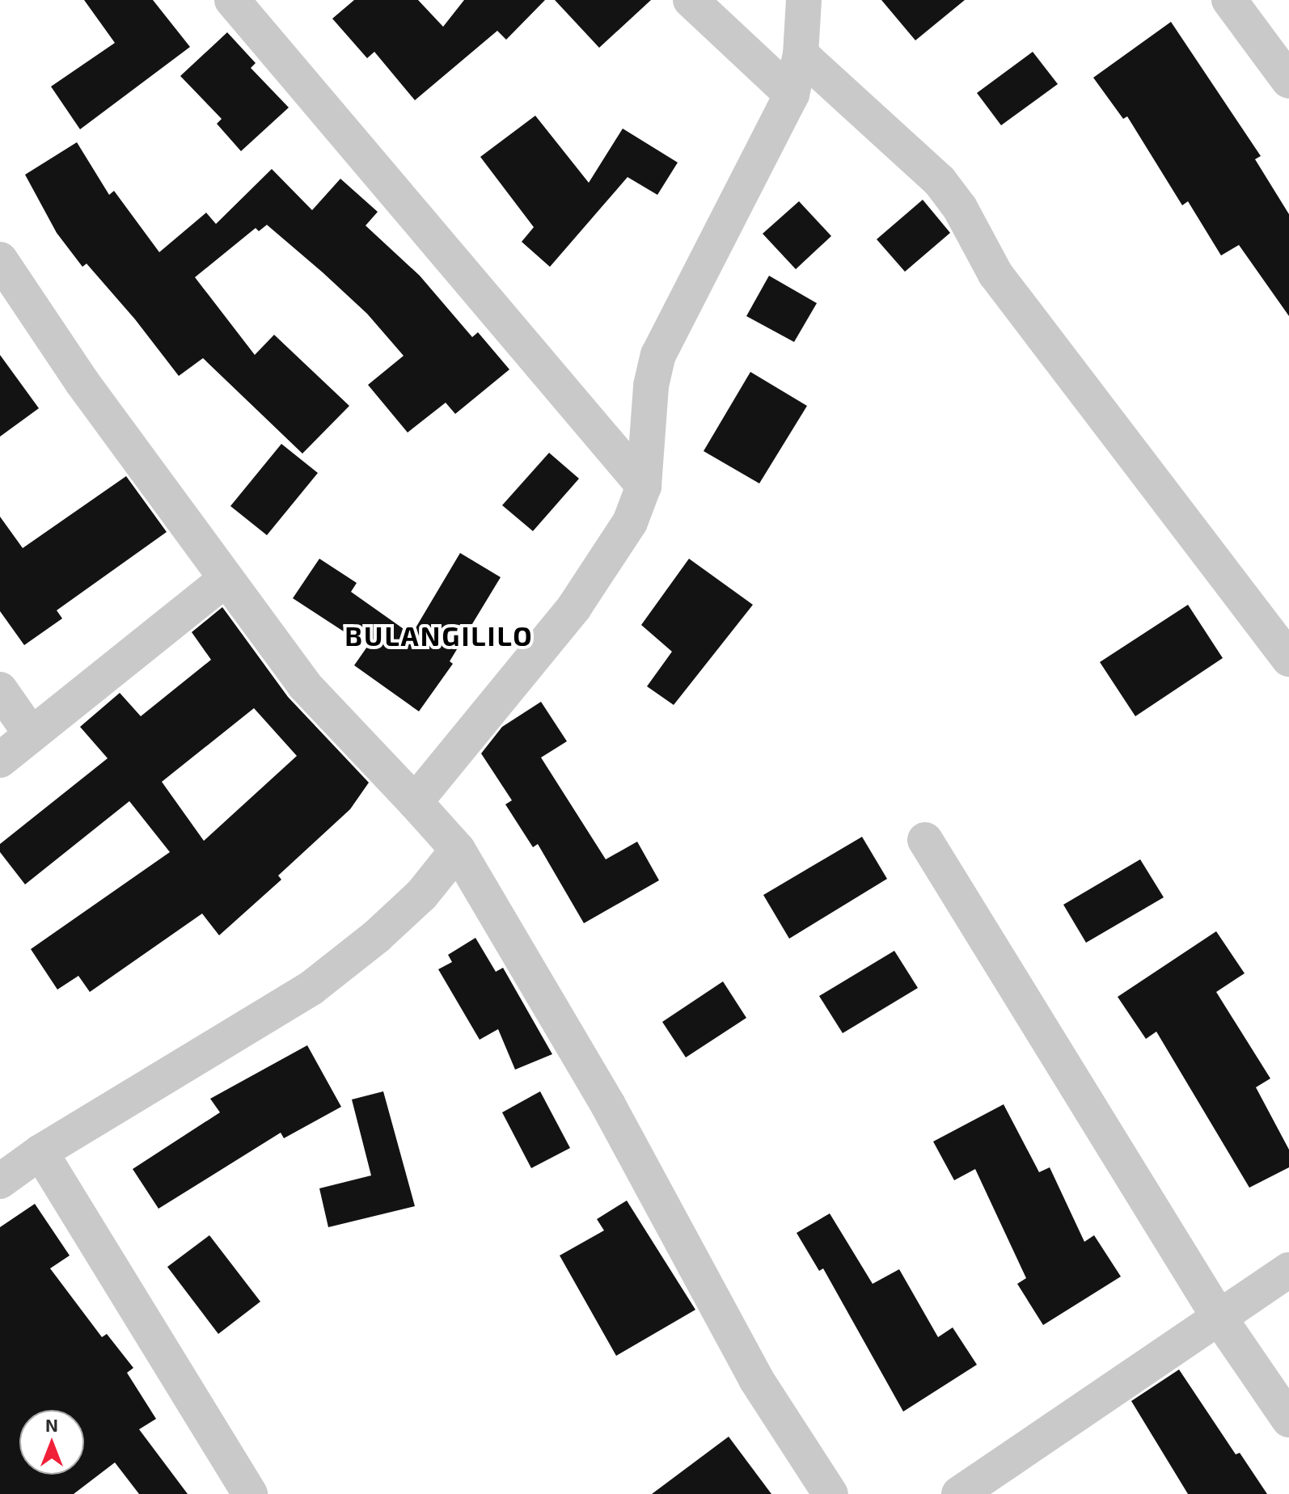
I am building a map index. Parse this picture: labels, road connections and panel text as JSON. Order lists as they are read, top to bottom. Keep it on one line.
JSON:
{"districts":["BULANGILILO"],"north":"top"}
